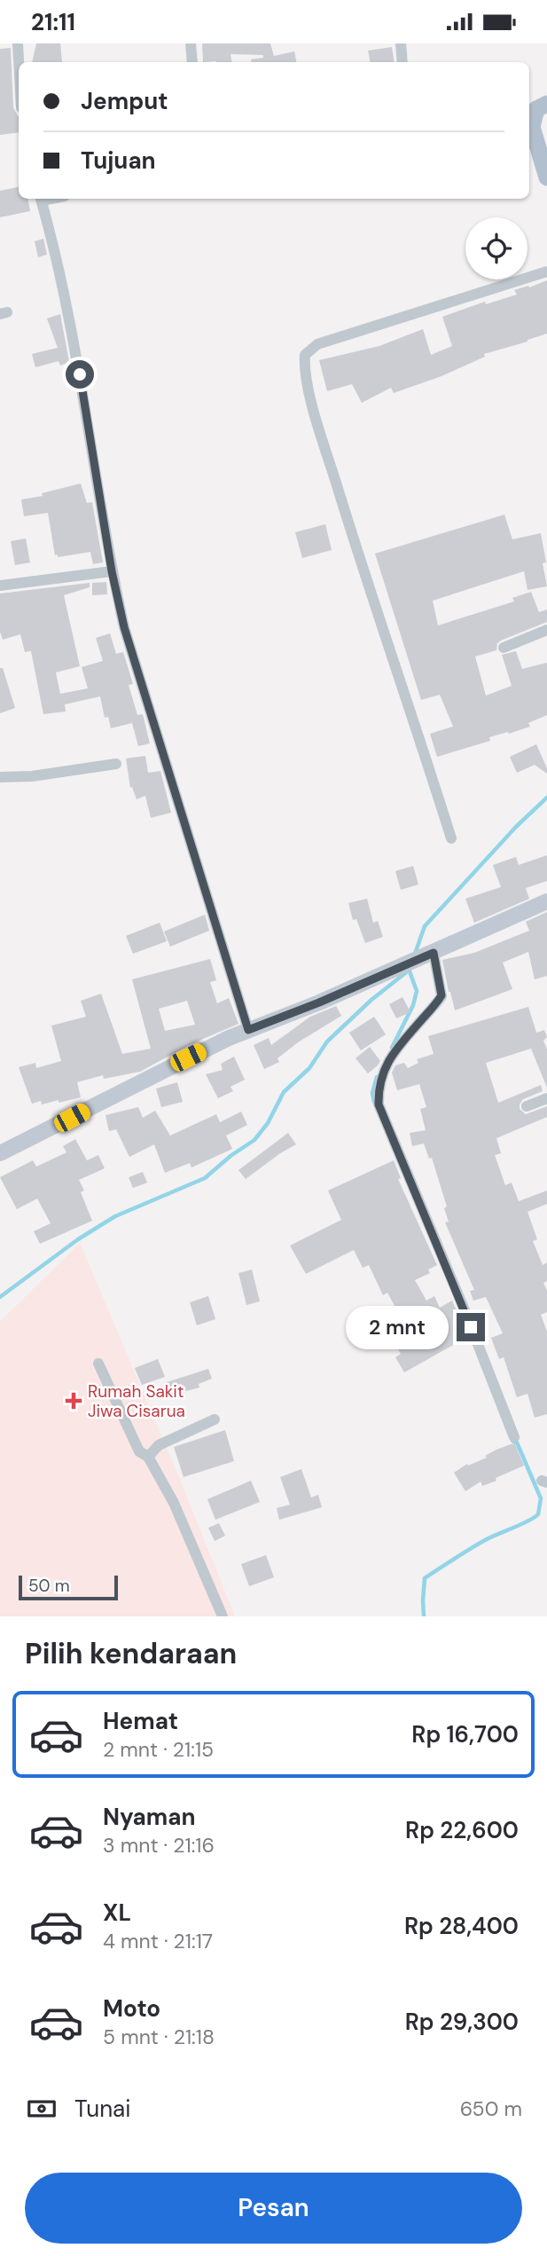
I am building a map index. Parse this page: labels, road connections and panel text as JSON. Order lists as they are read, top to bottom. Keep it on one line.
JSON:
{"places":{"health":["Rumah Sakit Jiwa Cisarua"]},"scale_bar":"50 m","page":{"status":"21:11","banner":["Jemput","Tujuan"],"bubble":"2 mnt","scale":"50 m","heading":"Pilih kendaraan","list":[{"name":"Hemat","note":"2 mnt · 21:15","value":"Rp 16,700"},{"name":"Nyaman","note":"3 mnt · 21:16","value":"Rp 22,600"},{"name":"XL","note":"4 mnt · 21:17","value":"Rp 28,400"},{"name":"Moto","note":"5 mnt · 21:18","value":"Rp 29,300"}],"pay":["Tunai","650 m"],"buttons":"Pesan"}}
